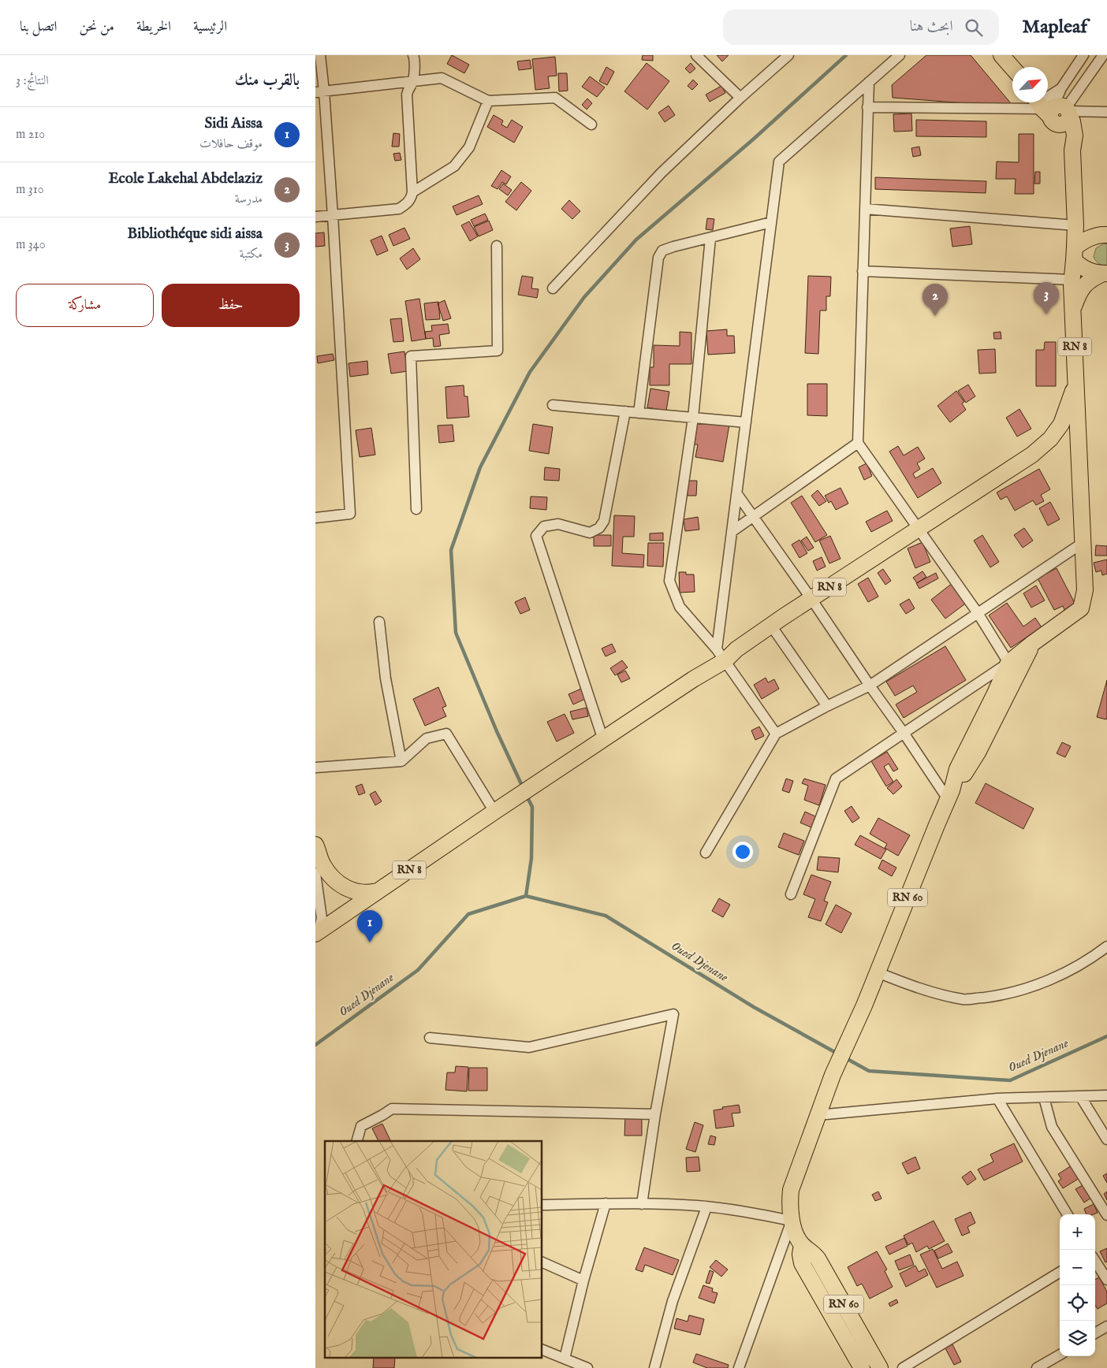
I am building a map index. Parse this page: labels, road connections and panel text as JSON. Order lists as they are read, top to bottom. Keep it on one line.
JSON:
{"streets":{"main road":["RN 8","RN 60"]},"crossings":[["RN 8","RN 60"]],"water":["Oued Djenane"],"north":"top right","page":{"header":"Mapleaf","search":"ابحث هنا","nav":["الرئيسية","الخريطة","من نحن","اتصل بنا"],"heading":["بالقرب منك","النتائج: 3"],"list":[{"mark":"1","name":"Sidi Aissa","note":"موقف حافلات","value":"210 m"},{"mark":"2","name":"Ecole Lakehal Abdelaziz","note":"مدرسة","value":"310 m"},{"mark":"3","name":"Bibliothéque sidi aissa","note":"مكتبة","value":"340 m"}],"buttons":["حفظ","مشاركة"],"pins":["3","2","1"],"map_buttons":["+","−"]}}
